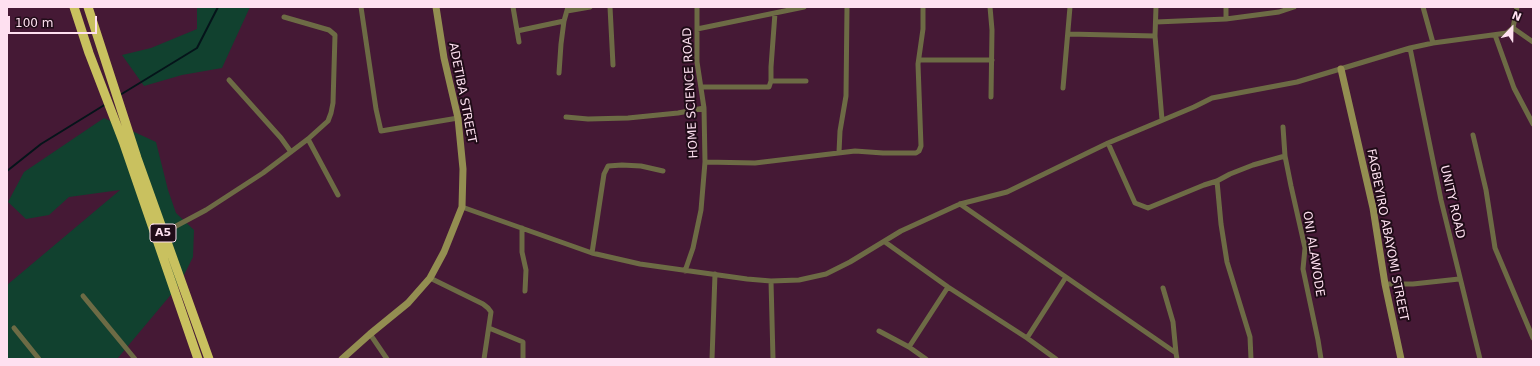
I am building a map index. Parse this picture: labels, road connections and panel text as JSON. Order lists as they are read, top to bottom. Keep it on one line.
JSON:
{"streets":{"highway":["A5"],"street":["ADETIBA STREET","HOME SCIENCE ROAD","UNITY ROAD","FAGBEYIRO ABAYOMI STREET","ONI ALAWODE"]},"scale_bar":"100 m","north":"top"}
